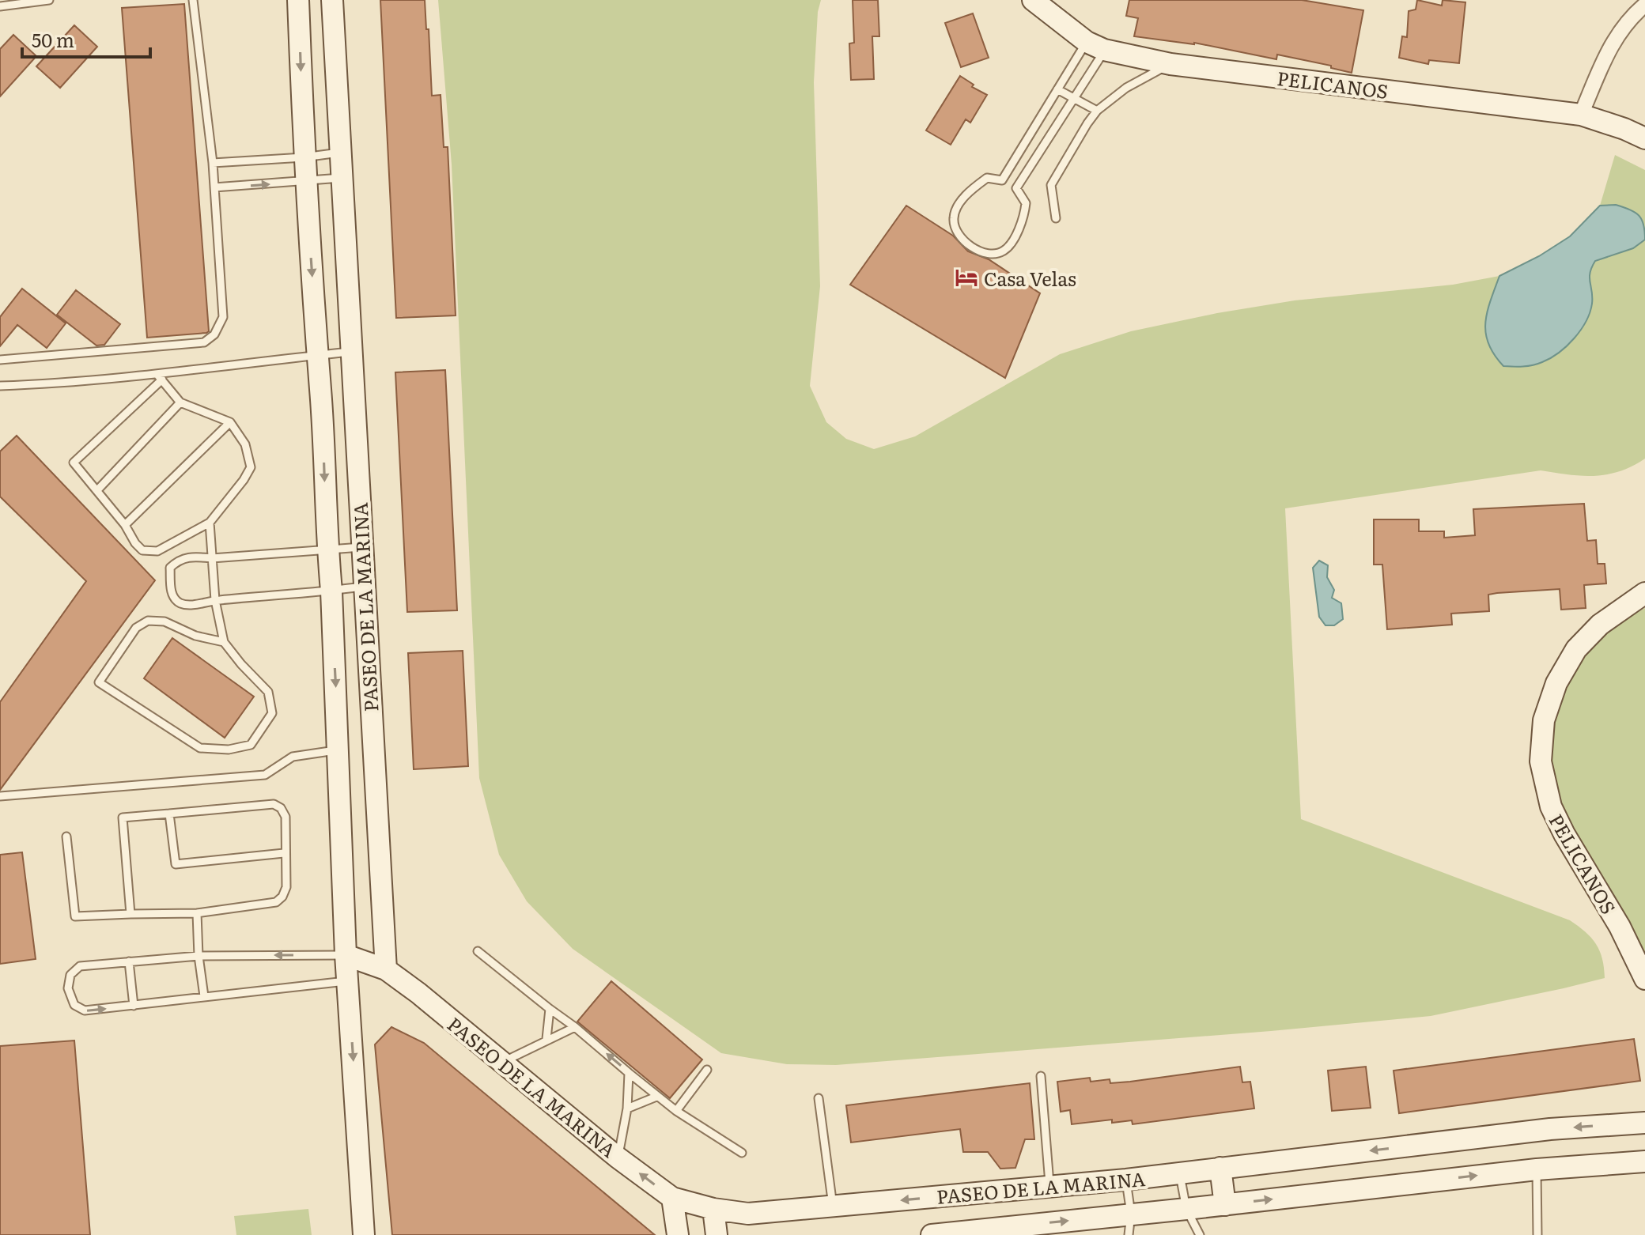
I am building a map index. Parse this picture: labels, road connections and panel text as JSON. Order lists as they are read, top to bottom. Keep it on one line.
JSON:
{"streets":{"street":["PELICANOS","PASEO DE LA MARINA"]},"places":{"hotel":["Casa Velas"]},"scale_bar":"50 m"}
